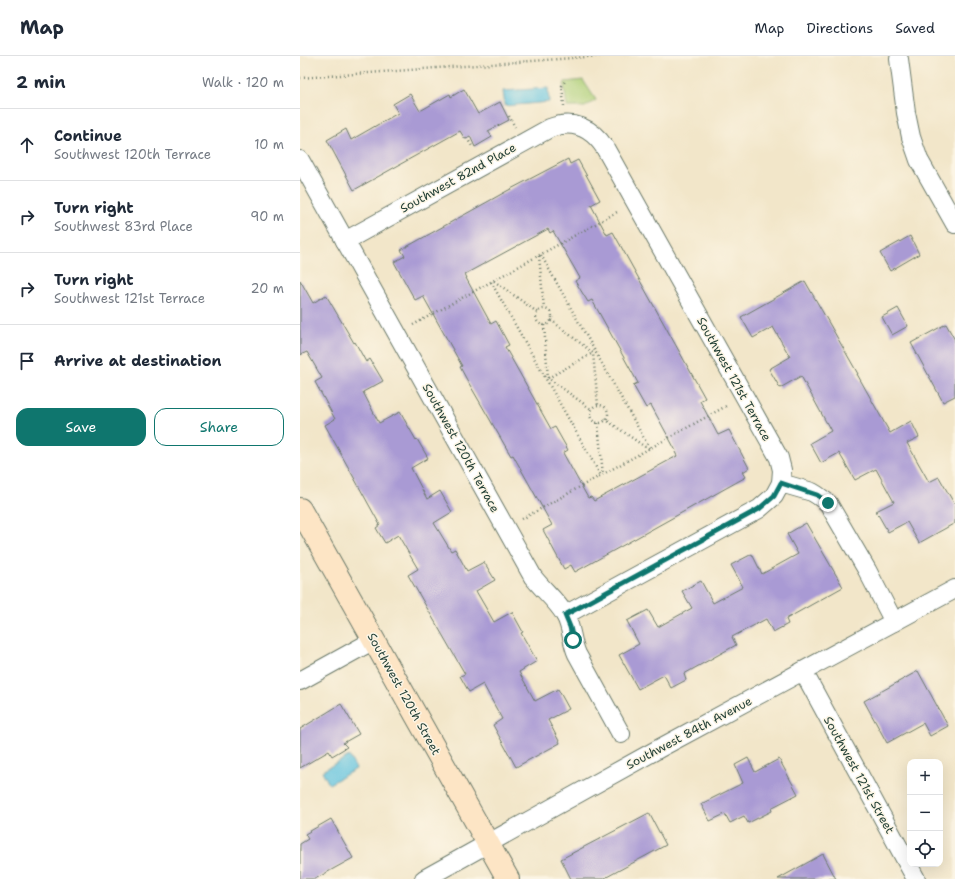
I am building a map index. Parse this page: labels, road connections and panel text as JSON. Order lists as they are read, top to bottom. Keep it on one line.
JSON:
{"streets":{"street":["Southwest 82nd Place","Southwest 121st Terrace","Southwest 120th Terrace","Southwest 120th Street","Southwest 84th Avenue","Southwest 121st Street"]},"crossings":[["Southwest 82nd Place","Southwest 121st Terrace"],["Southwest 82nd Place","Southwest 120th Terrace"],["Southwest 120th Street","Southwest 84th Avenue"],["Southwest 84th Avenue","Southwest 121st Street"]],"page":{"header":"Map","nav":["Map","Directions","Saved"],"heading":["2 min","Walk · 120 m"],"list":[["Continue","Southwest 120th Terrace","10 m"],["Turn right","Southwest 83rd Place","90 m"],["Turn right","Southwest 121st Terrace","20 m"],"Arrive at destination"],"buttons":["Save","Share"],"map_buttons":["+","−"]}}
